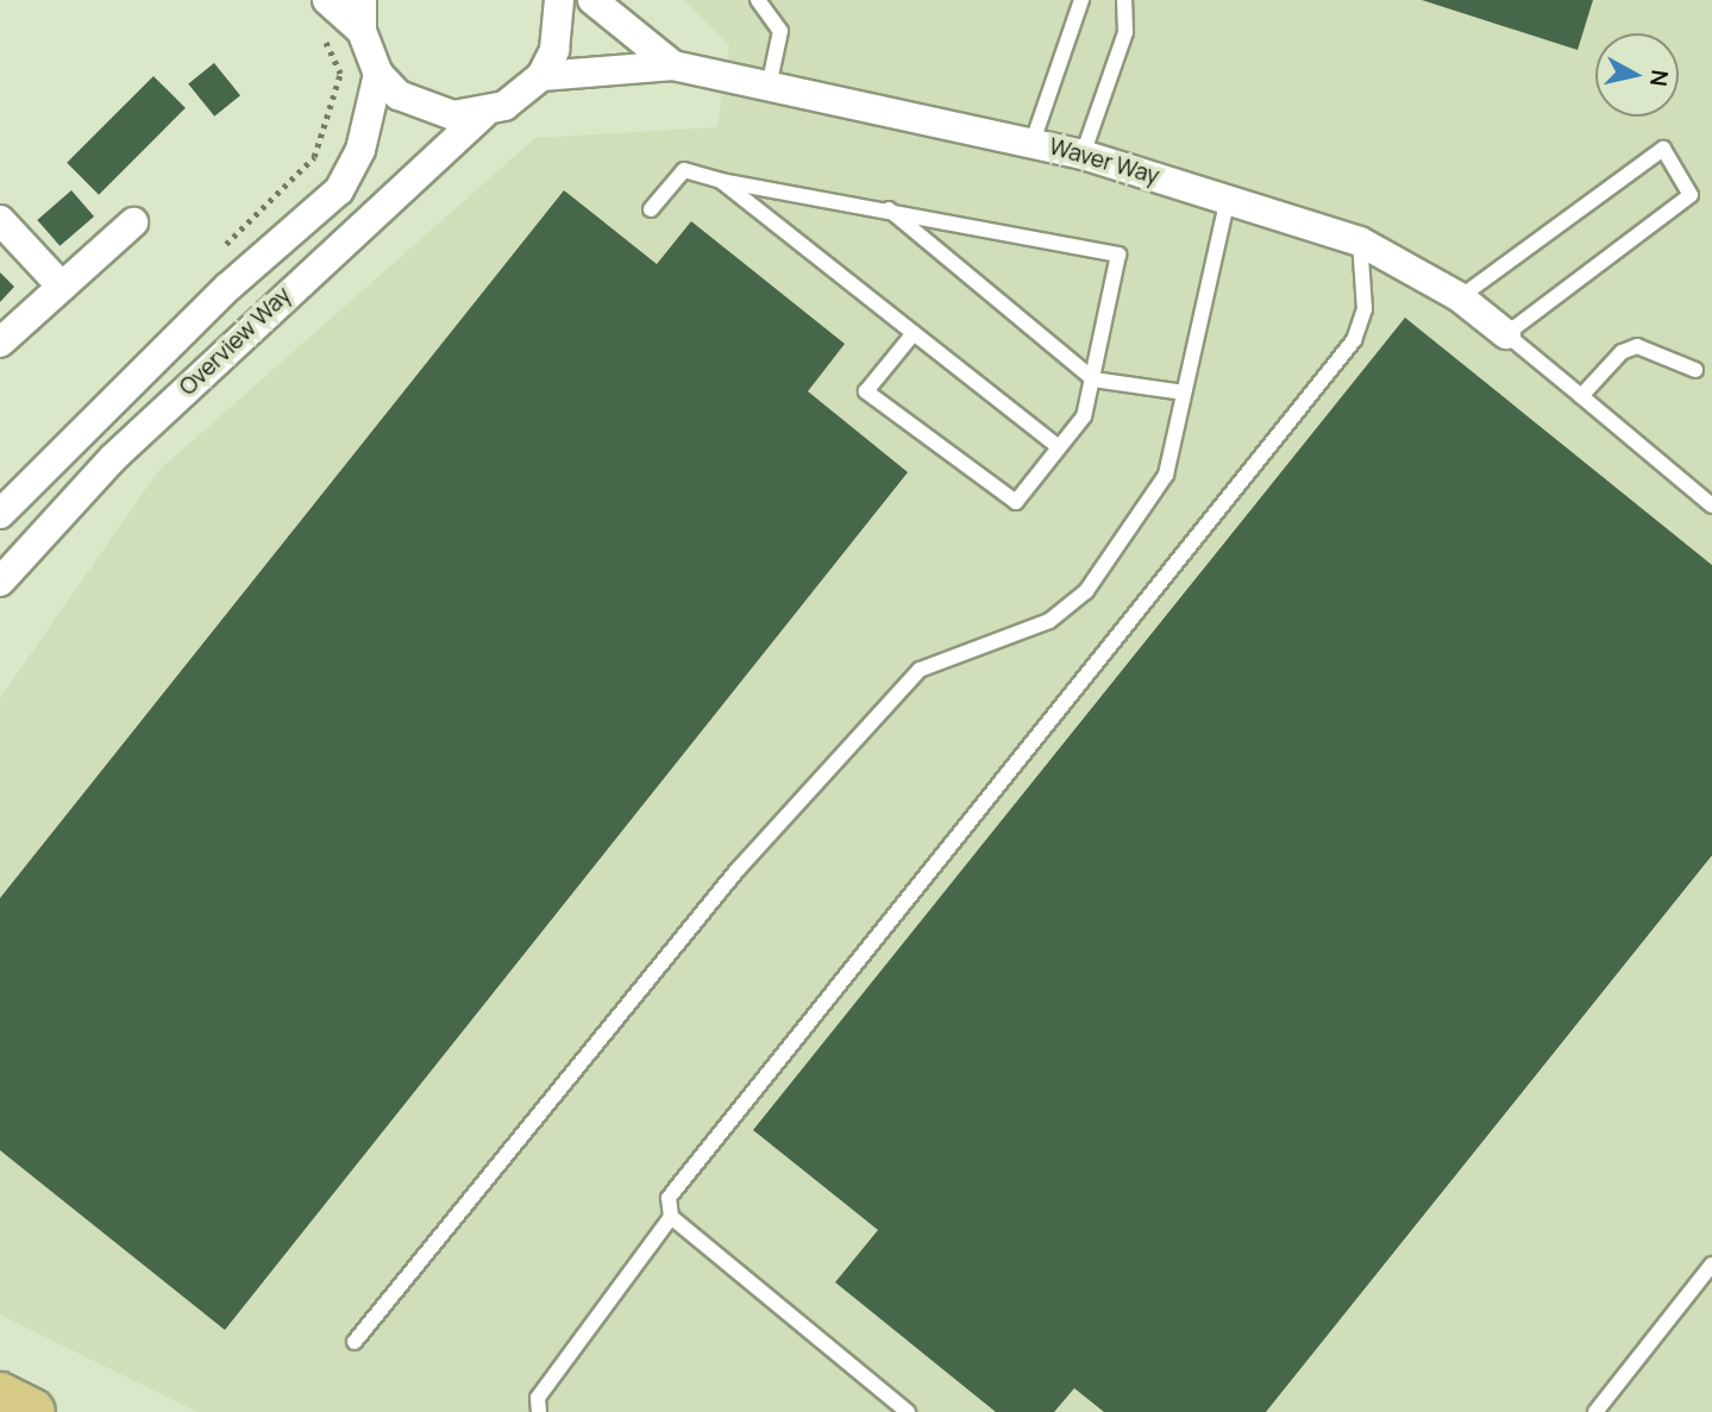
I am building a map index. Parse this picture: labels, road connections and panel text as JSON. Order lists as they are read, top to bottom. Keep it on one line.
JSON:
{"streets":{"street":["Waver Way","Overview Way"]},"crossings":[["Waver Way","Overview Way"]],"north":"right"}
